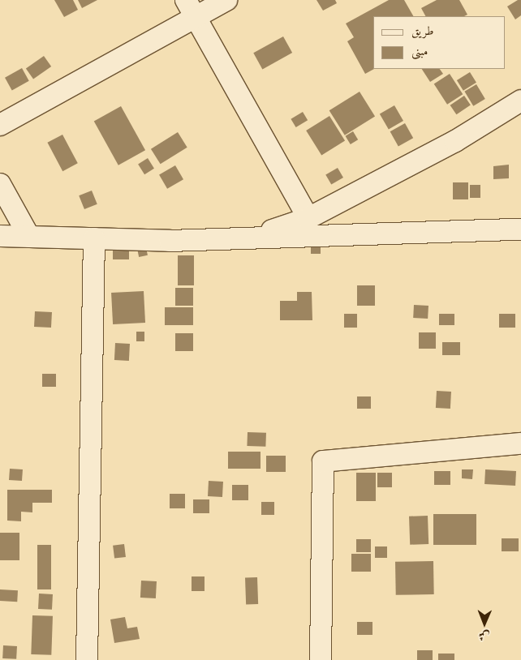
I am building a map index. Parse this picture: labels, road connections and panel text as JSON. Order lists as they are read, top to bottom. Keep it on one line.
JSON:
{"legend":["طريق","مبنى"],"north":"bottom"}
